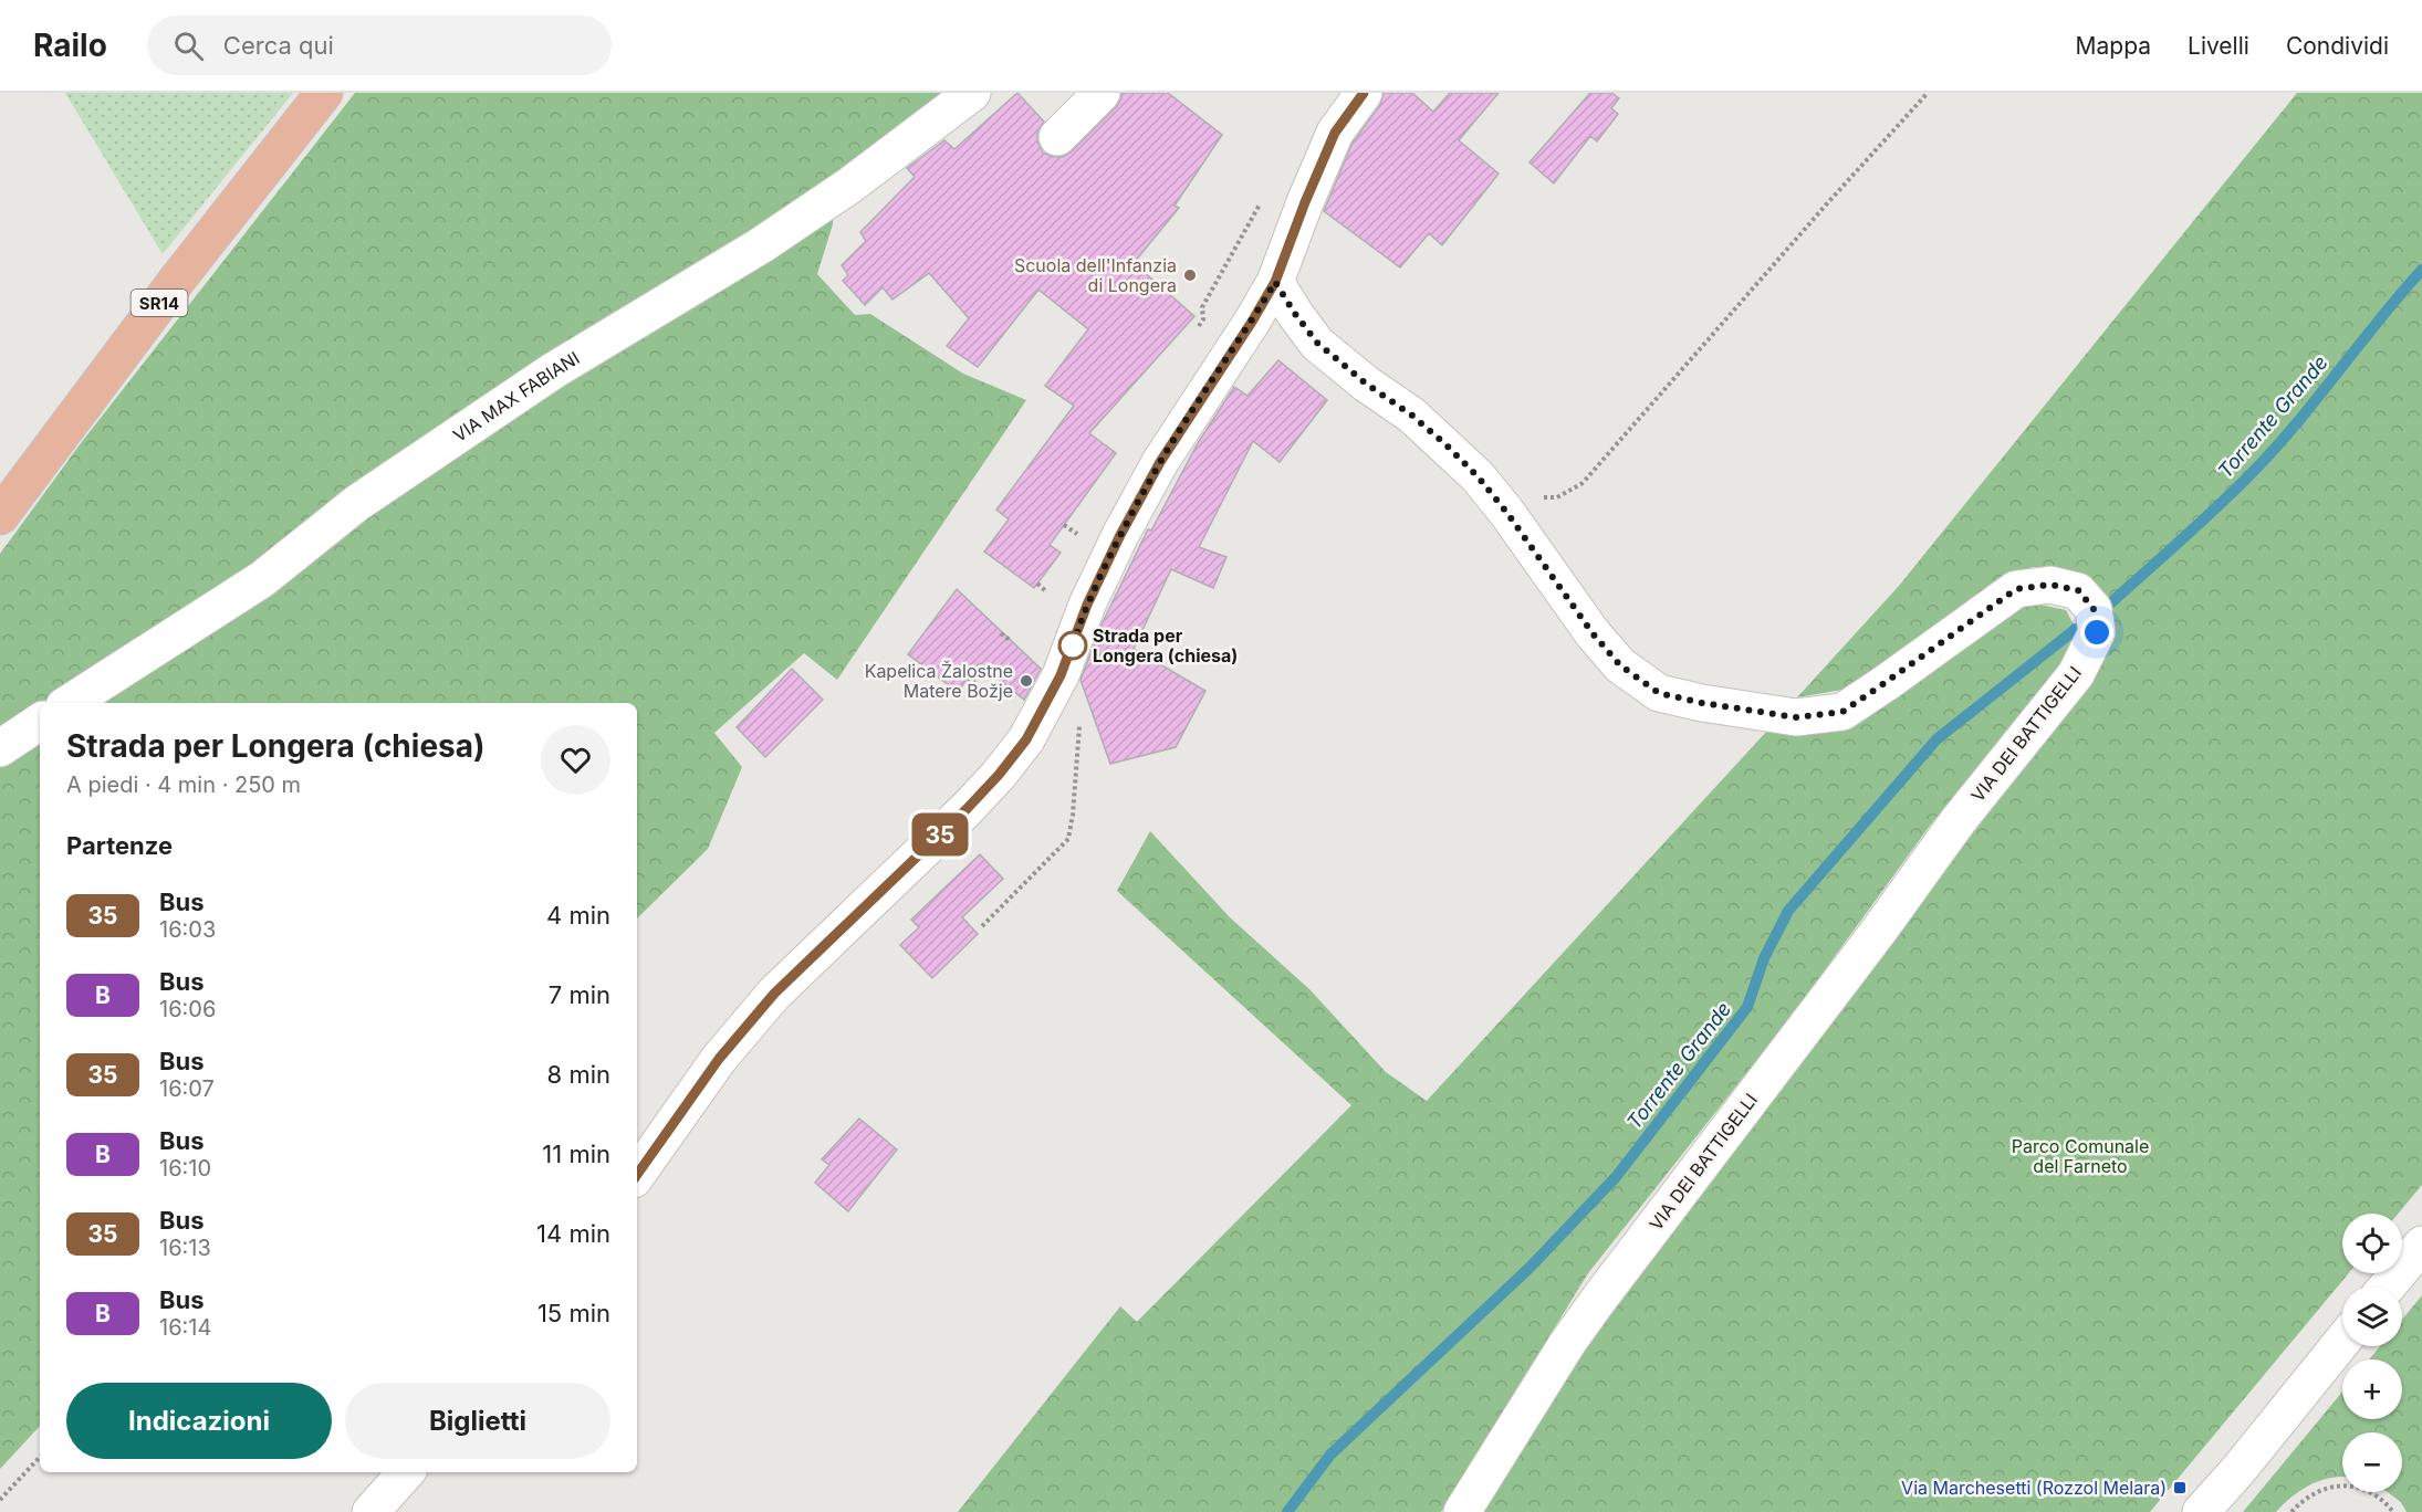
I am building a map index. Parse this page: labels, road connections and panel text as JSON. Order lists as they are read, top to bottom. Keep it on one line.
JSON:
{"streets":{"main road":["SR14"],"street":["VIA MAX FABIANI","VIA DEI BATTIGELLI"]},"water":["Torrente Grande"],"parks":["Parco Comunale del Farneto"],"places":{"other":["Scuola dell'Infanzia di Longera","Strada per Longera (chiesa)","Kapelica Žalostne Matere Božje"],"transit":["Via Marchesetti (Rozzol Melara)"]},"lines":["bus line 35"],"page":{"header":"Railo","search":"Cerca qui","nav":["Mappa","Livelli","Condividi"],"on_map":"35","heading":[["Strada per Longera (chiesa)","A piedi · 4 min · 250 m"],"Partenze"],"list":[{"mark":"35","name":"Bus","note":"16:03","value":"4 min"},{"mark":"B","name":"Bus","note":"16:06","value":"7 min"},{"mark":"35","name":"Bus","note":"16:07","value":"8 min"},{"mark":"B","name":"Bus","note":"16:10","value":"11 min"},{"mark":"35","name":"Bus","note":"16:13","value":"14 min"},{"mark":"B","name":"Bus","note":"16:14","value":"15 min"}],"map_buttons":["+","−"],"buttons":["Indicazioni","Biglietti"]}}
